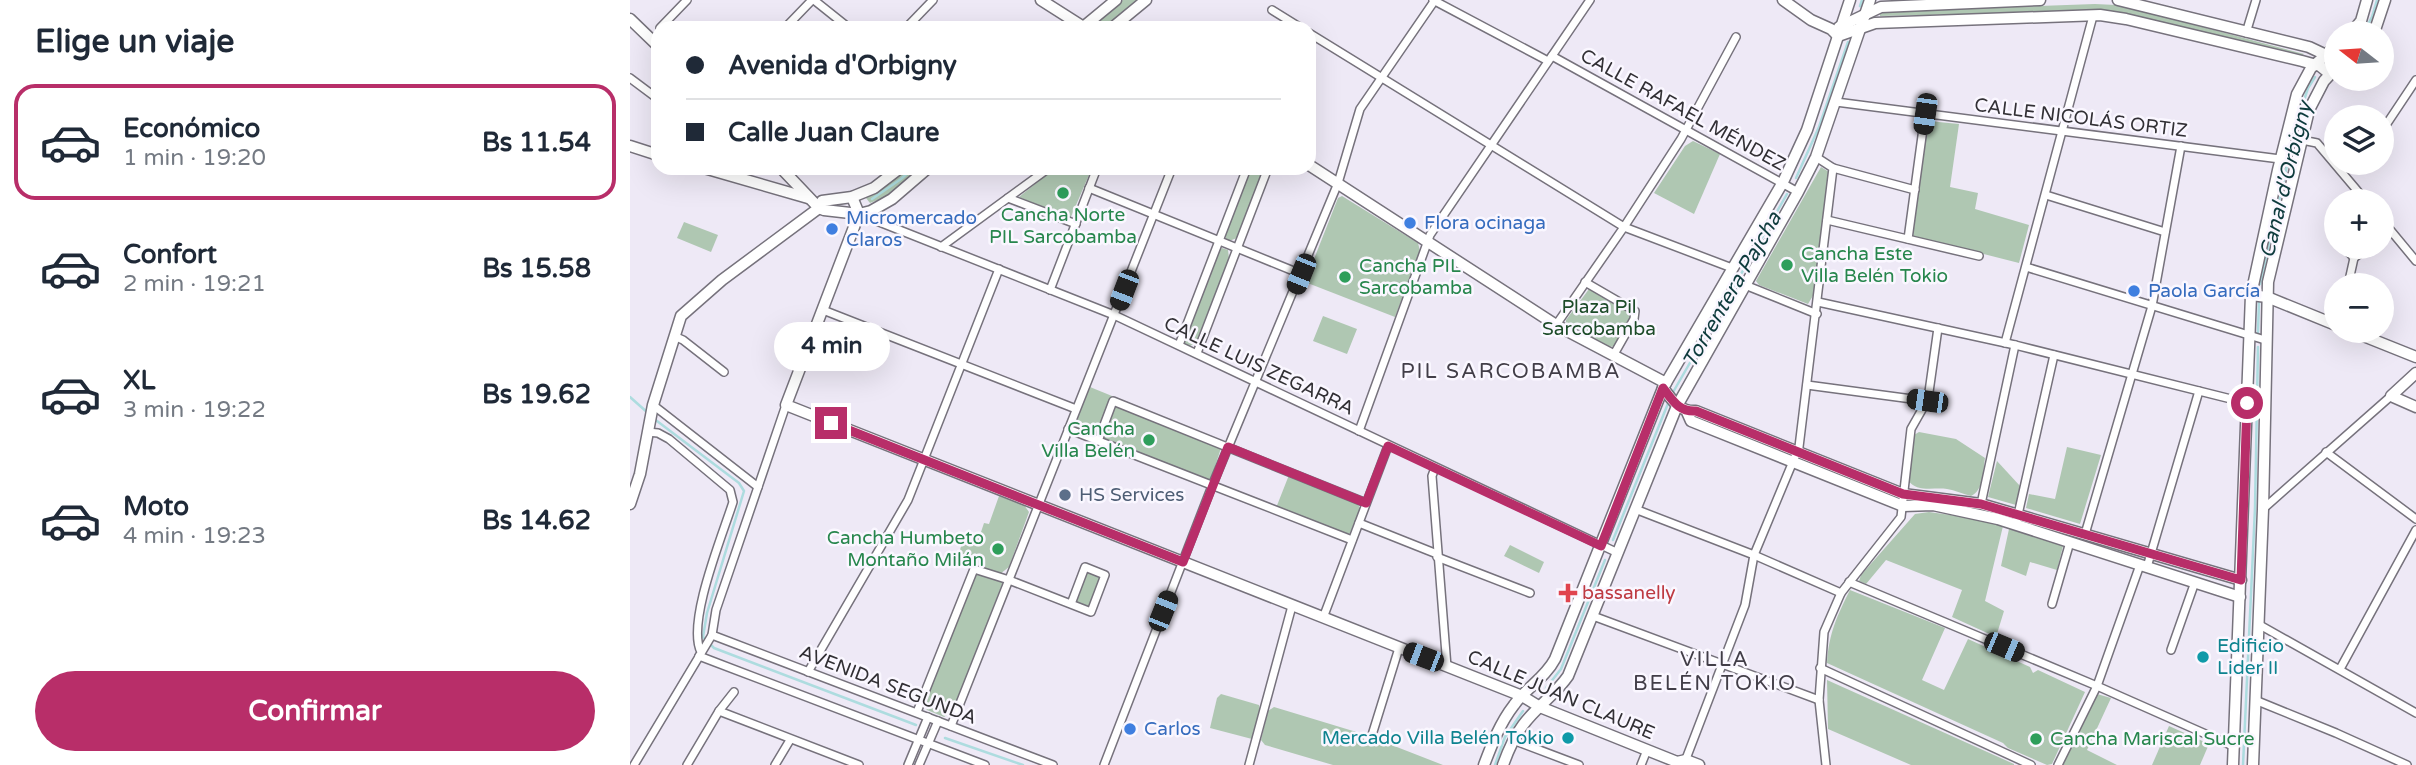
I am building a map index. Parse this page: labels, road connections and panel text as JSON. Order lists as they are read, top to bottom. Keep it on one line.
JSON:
{"streets":{"street":["CALLE RAFAEL MÉNDEZ","CALLE NICOLÁS ORTIZ","CALLE LUIS ZEGARRA","AVENIDA SEGUNDA","CALLE JUAN CLAURE"]},"districts":["PIL SARCOBAMBA","VILLA BELÉN TOKIO"],"water":["Canal d'Orbigny","Torrentera Pajcha"],"parks":["Plaza Pil Sarcobamba"],"places":{"other":["Cancha Norte PIL Sarcobamba","Flora ocinaga","Micromercado Claros","Cancha Este Villa Belén Tokio","Cancha PIL Sarcobamba","Paola García","Cancha Villa Belén","HS Services","Cancha Humbeto Montaño Milán","Edificio Lider II","Carlos","Mercado Villa Belén Tokio","Cancha Mariscal Sucre"],"health":["bassanelly"]},"north":"left","page":{"heading":"Elige un viaje","map_buttons":["+","−"],"banner":["Avenida d'Orbigny","Calle Juan Claure"],"list":[{"name":"Económico","note":"1 min · 19:20","value":"Bs 11.54"},{"name":"Confort","note":"2 min · 19:21","value":"Bs 15.58"},{"name":"XL","note":"3 min · 19:22","value":"Bs 19.62"},{"name":"Moto","note":"4 min · 19:23","value":"Bs 14.62"}],"bubble":"4 min","buttons":"Confirmar"}}
